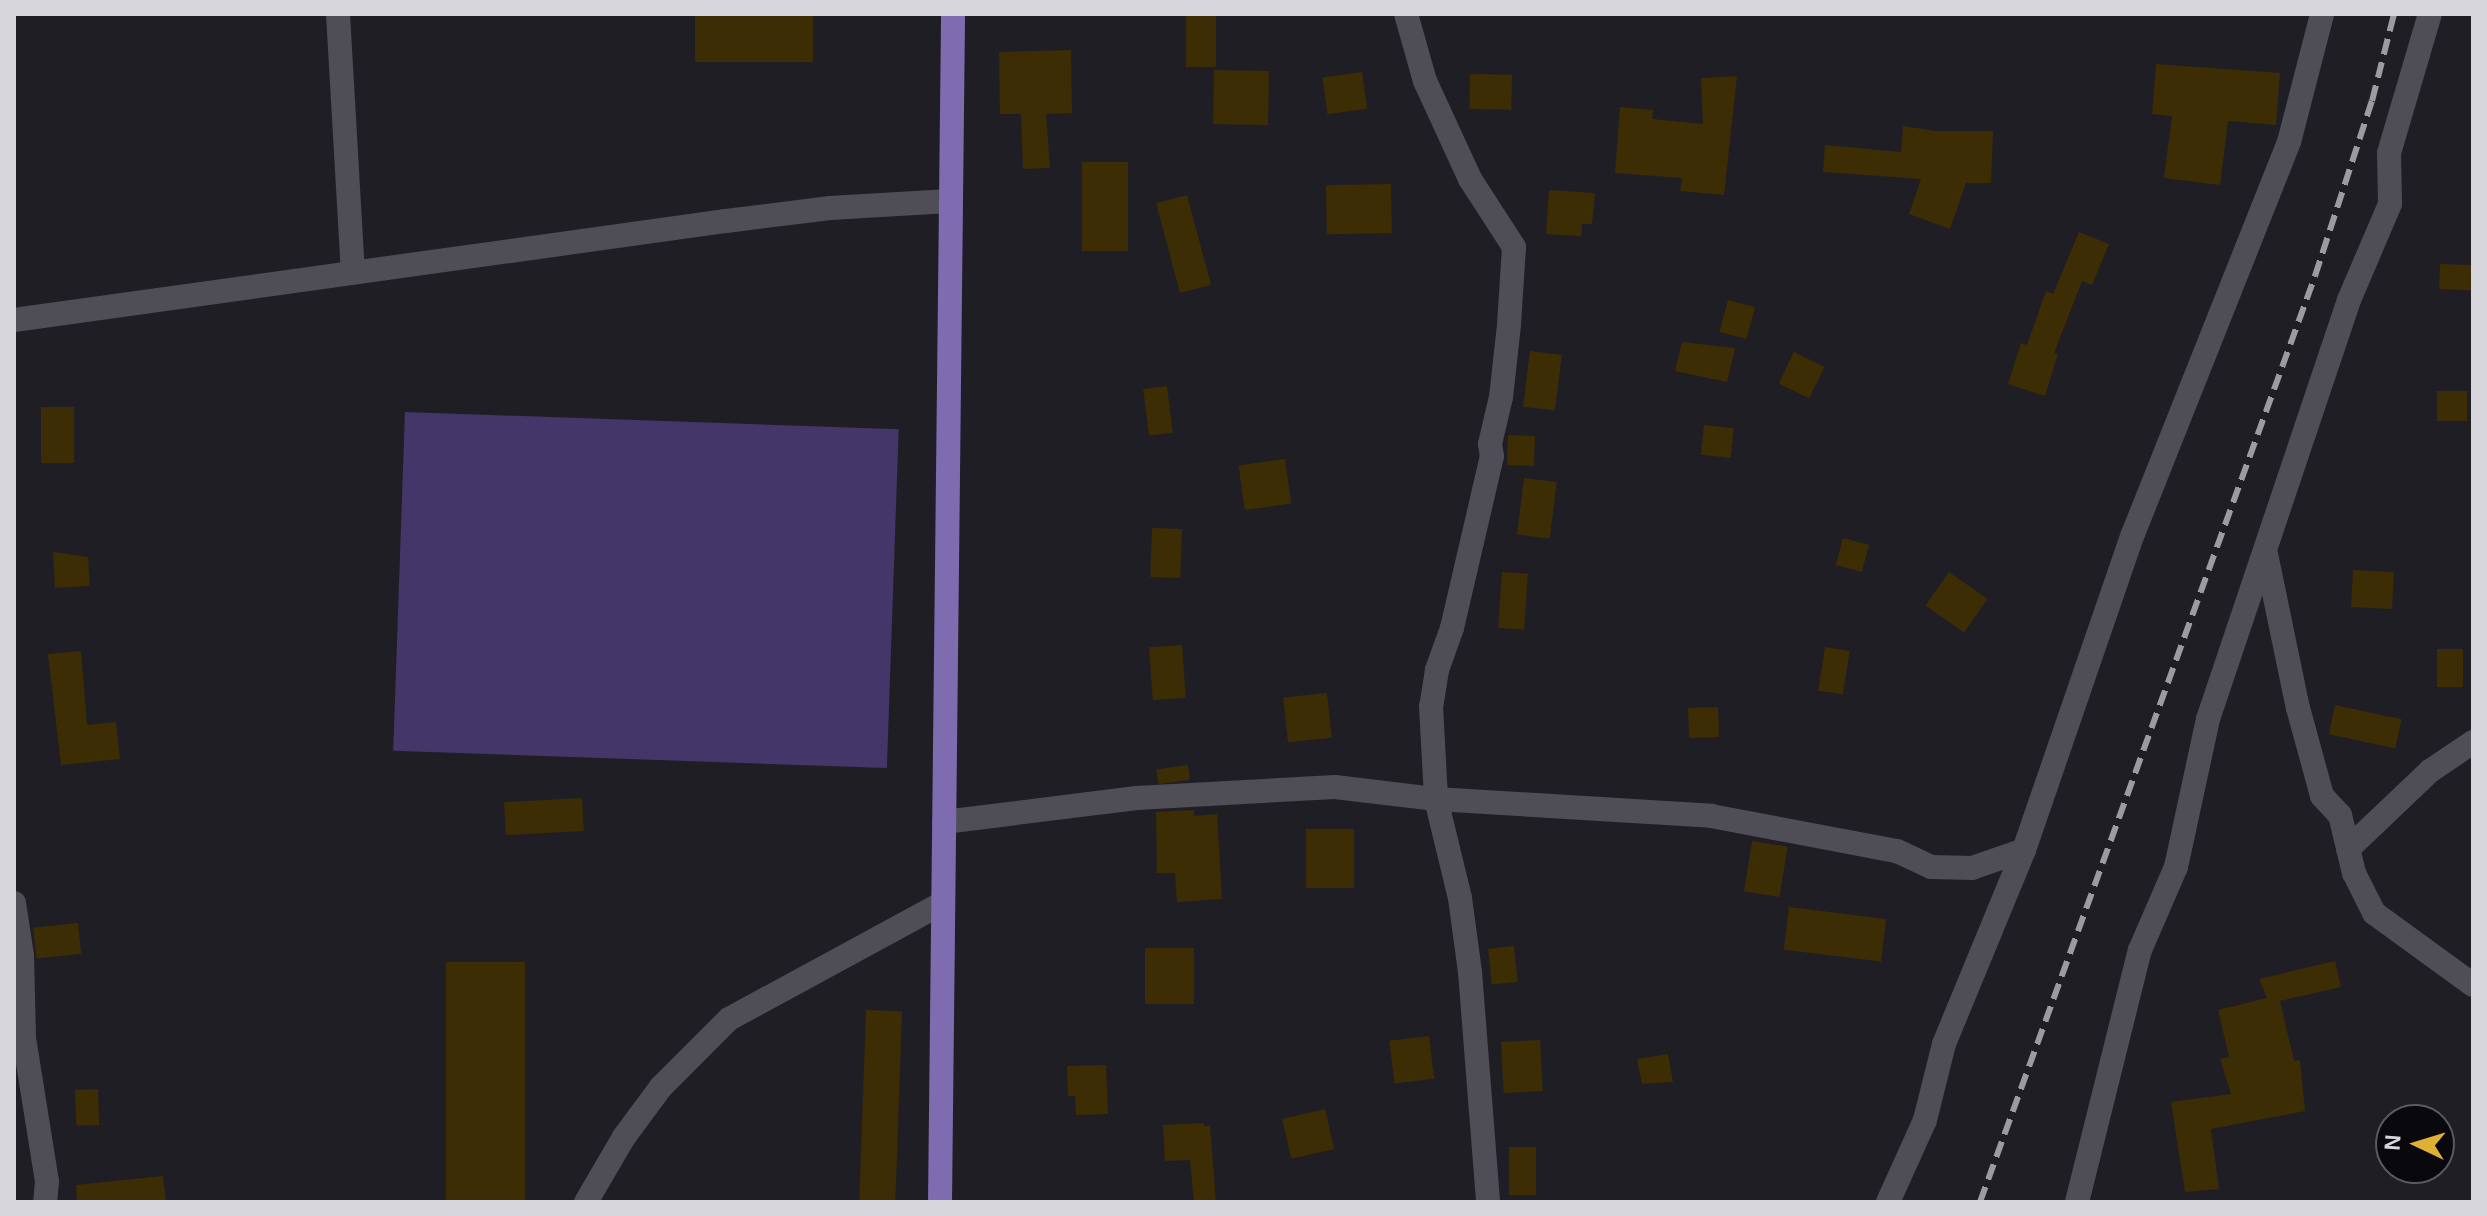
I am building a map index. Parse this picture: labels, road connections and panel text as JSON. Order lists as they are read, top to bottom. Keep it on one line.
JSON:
{"north":"left"}
